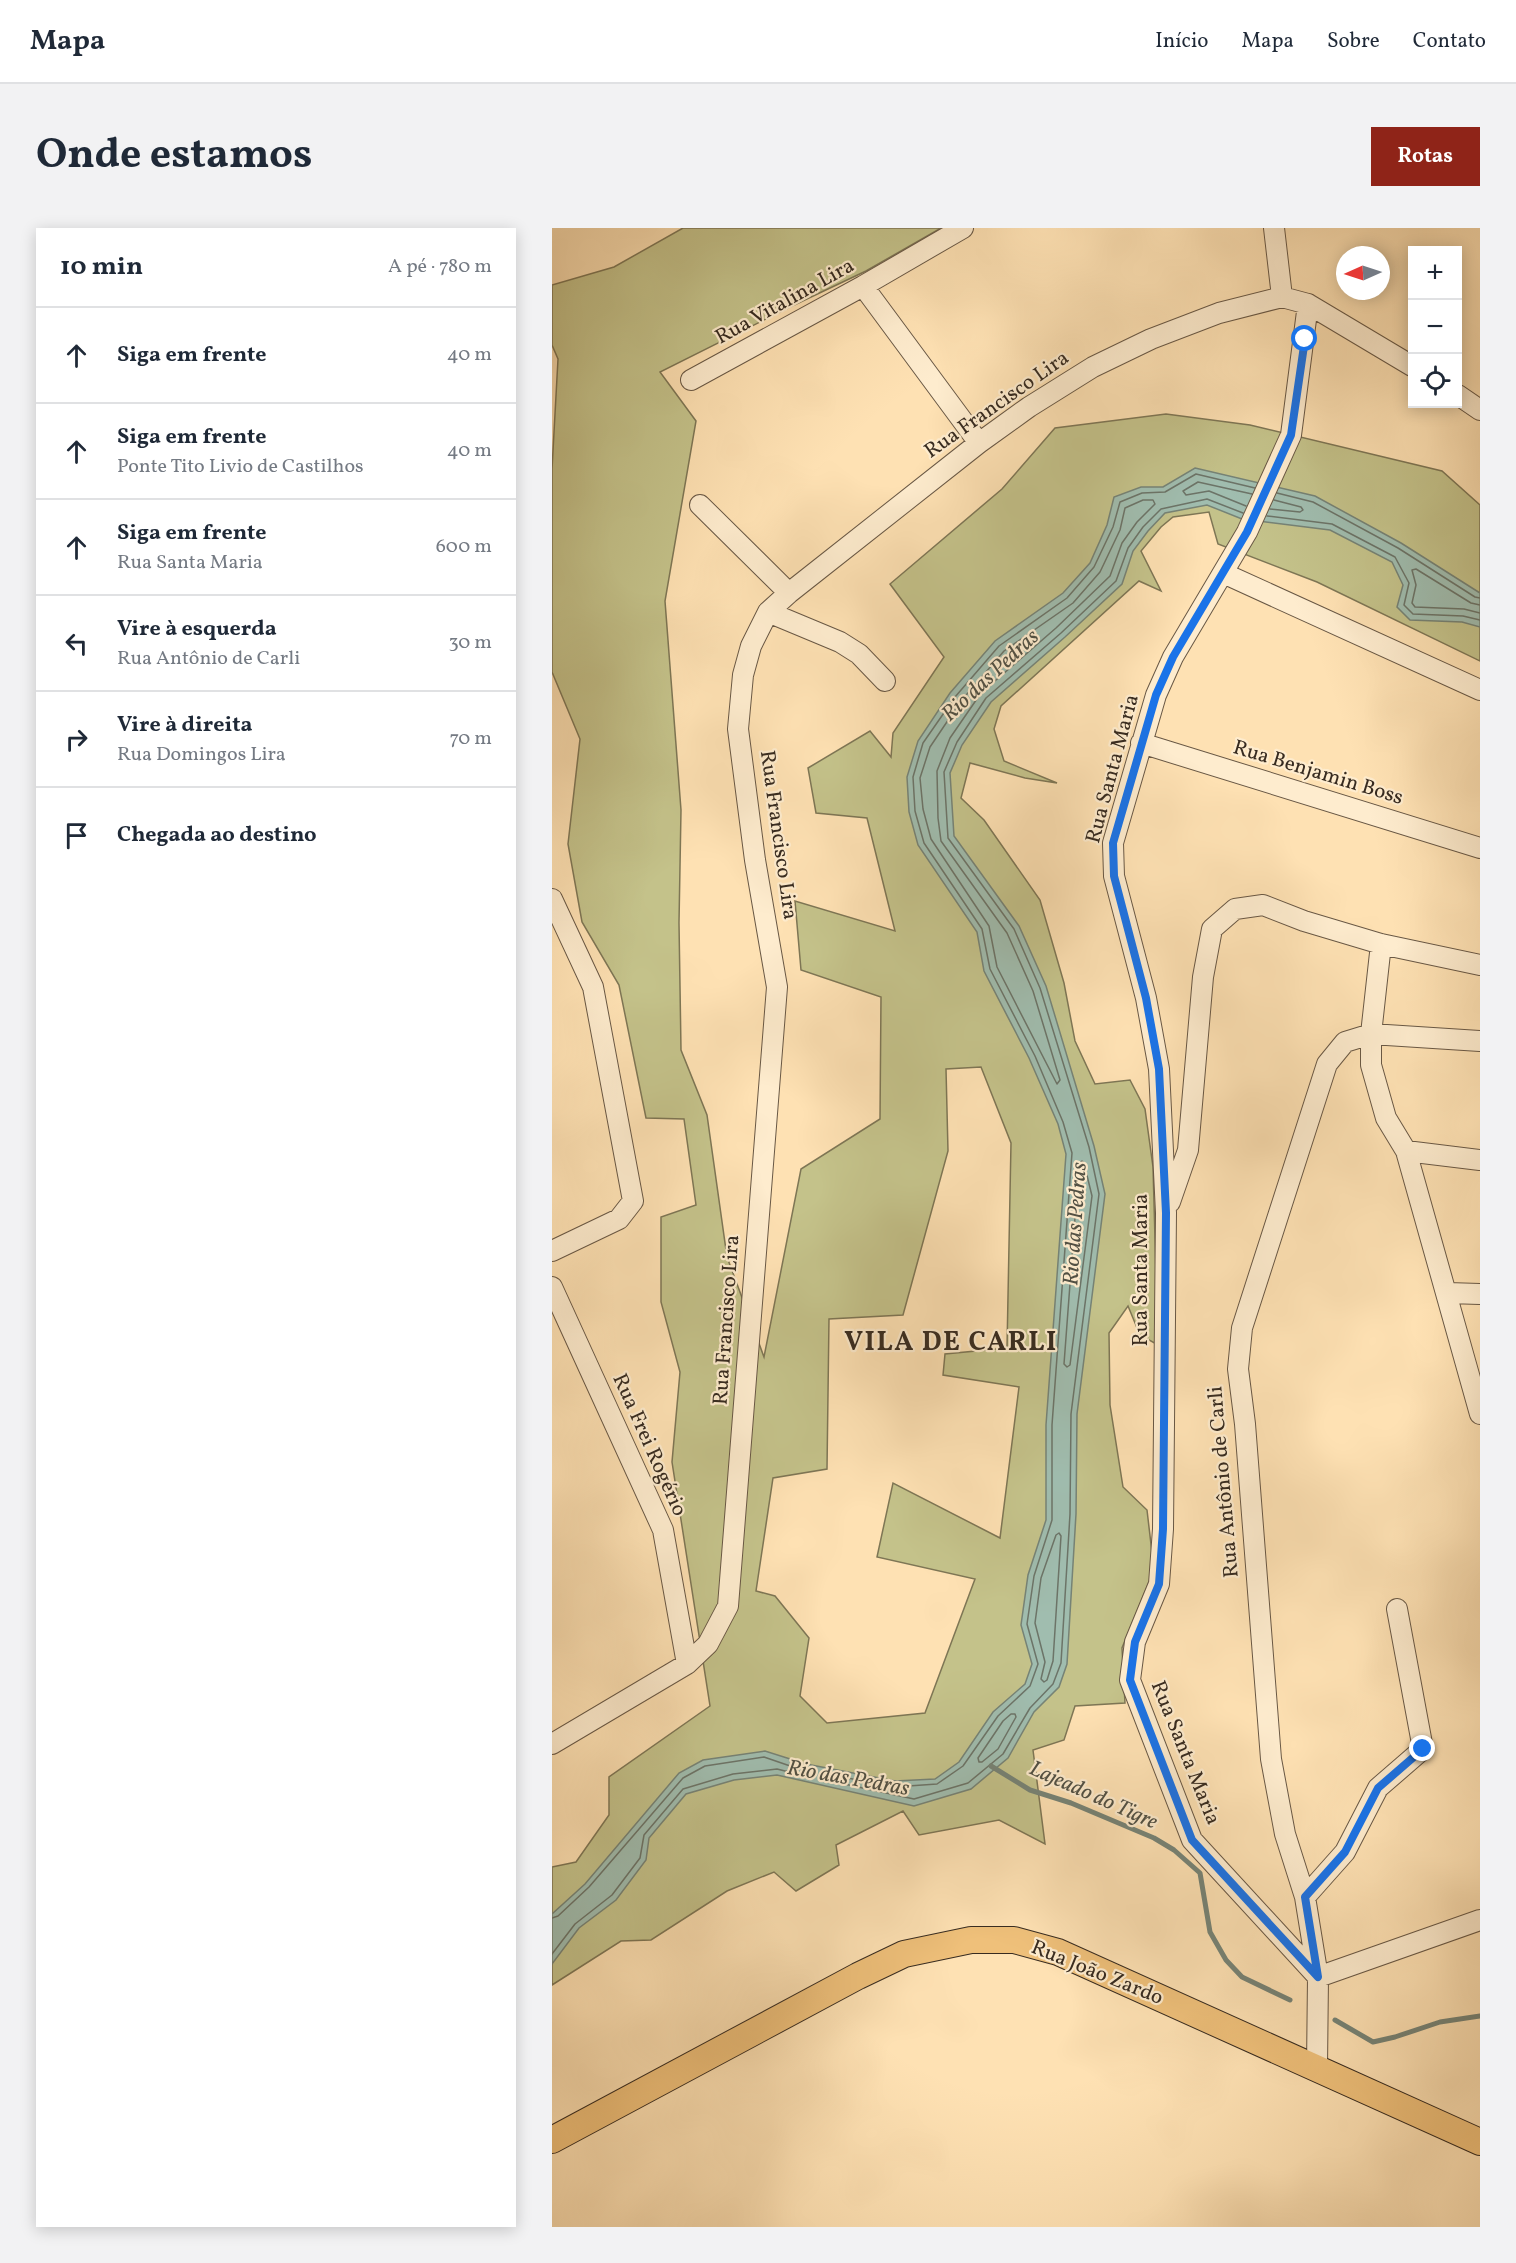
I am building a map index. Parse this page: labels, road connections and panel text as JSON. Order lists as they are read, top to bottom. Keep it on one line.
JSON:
{"streets":{"main road":["Rua João Zardo"],"street":["Rua Vitalina Lira","Rua Francisco Lira","Rua Santa Maria","Rua Benjamin Boss","Rua Frei Rogério","Rua Antônio de Carli"]},"crossings":[["Rua Francisco Lira","Rua Frei Rogério"],["Rua Santa Maria","Rua Benjamin Boss"],["Rua Santa Maria","Rua Antônio de Carli"],["Rua Antônio de Carli","Rua João Zardo"]],"districts":["VILA DE CARLI"],"water":["Rio das Pedras","Lajeado do Tigre"],"north":"left","page":{"header":"Mapa","nav":["Início","Mapa","Sobre","Contato"],"title":"Onde estamos","buttons":"Rotas","heading":["10 min","A pé · 780 m"],"map_buttons":["+","−"],"list":[["Siga em frente","40 m"],["Siga em frente","Ponte Tito Livio de Castilhos","40 m"],["Siga em frente","Rua Santa Maria","600 m"],["Vire à esquerda","Rua Antônio de Carli","30 m"],["Vire à direita","Rua Domingos Lira","70 m"],"Chegada ao destino"]}}
